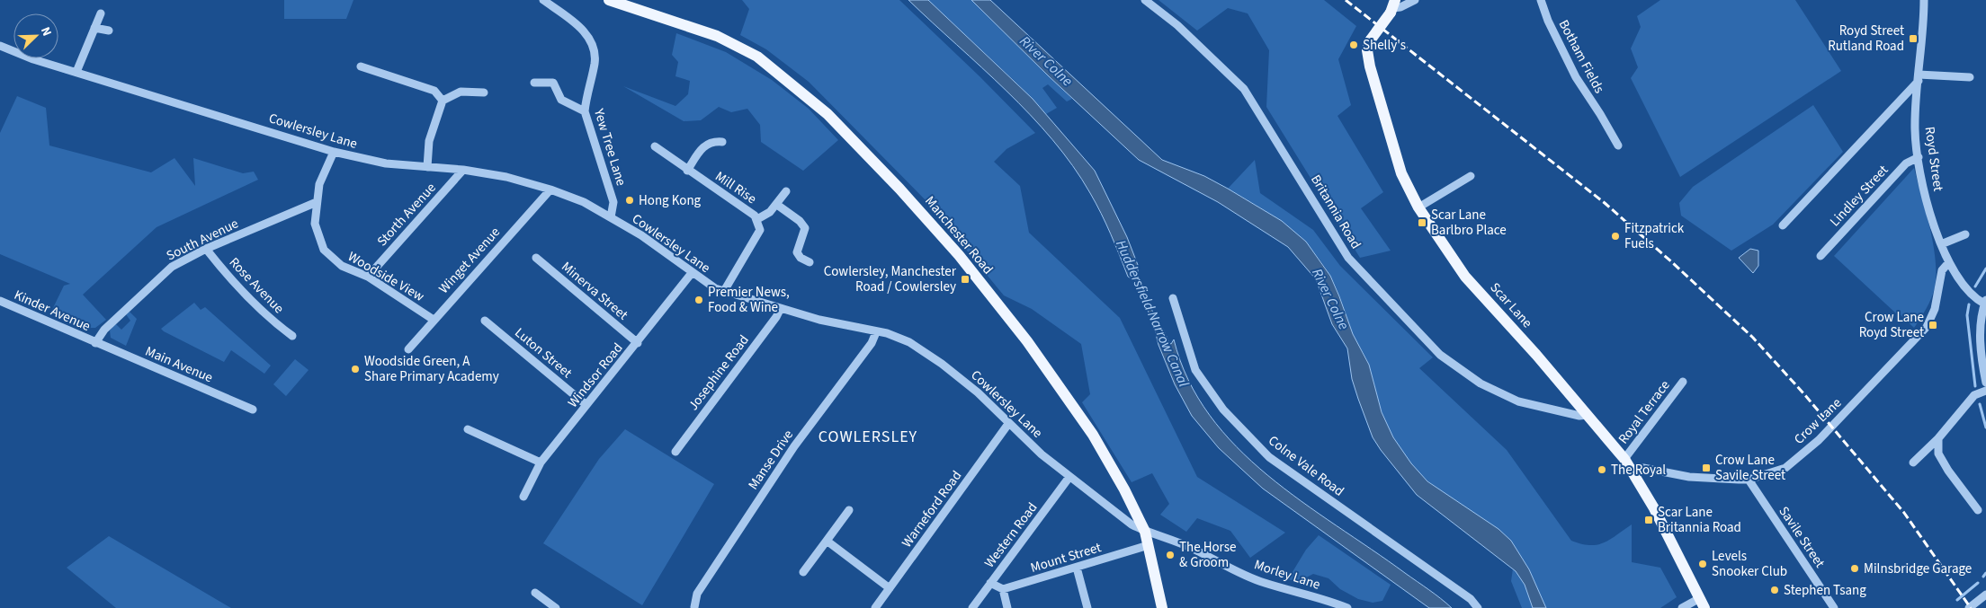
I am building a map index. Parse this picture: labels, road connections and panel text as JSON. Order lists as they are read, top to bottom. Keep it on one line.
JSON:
{"streets":{"main road":["Manchester Road","Scar Lane"],"street":["Botham Fields","Cowlersley Lane","Yew Tree Lane","Royd Street","Mill Rise","Lindley Street","Britannia Road","Storth Avenue","South Avenue","Winget Avenue","Woodside View","Rose Avenue","Minerva Street","Kinder Avenue","Luton Street","Main Avenue","Josephine Road","Windsor Road","Royal Terrace","Crow Lane","Manse Drive","Colne Vale Road","Warneford Road","Western Road","Savile Street","Mount Street","Morley Lane"]},"crossings":[["Cowlersley Lane","Yew Tree Lane"],["Cowlersley Lane","Mill Rise"],["Cowlersley Lane","Storth Avenue"],["Cowlersley Lane","Manchester Road"],["Cowlersley Lane","Winget Avenue"],["Cowlersley Lane","Woodside View"],["Cowlersley Lane","Josephine Road"],["Cowlersley Lane","Windsor Road"],["Cowlersley Lane","Manse Drive"],["Cowlersley Lane","Warneford Road"],["Cowlersley Lane","Western Road"],["Cowlersley Lane","Morley Lane"],["Royd Street","Lindley Street"],["Royd Street","Crow Lane"],["Britannia Road","Scar Lane"],["Storth Avenue","Woodside View"],["Manchester Road","Mount Street"],["Manchester Road","Morley Lane"],["South Avenue","Woodside View"],["South Avenue","Rose Avenue"],["South Avenue","Kinder Avenue"],["South Avenue","Main Avenue"],["Winget Avenue","Woodside View"],["Minerva Street","Windsor Road"],["Scar Lane","Royal Terrace"],["Scar Lane","Crow Lane"],["Kinder Avenue","Main Avenue"],["Luton Street","Windsor Road"],["Royal Terrace","Crow Lane"],["Crow Lane","Savile Street"]],"districts":["COWLERSLEY"],"water":["River Colne","Huddersfield Narrow Canal"],"places":{"transit":["Royd Street Rutland Road","Scar Lane Barlbro Place","Cowlersley, Manchester Road / Cowlersley","Crow Lane Royd Street","Crow Lane Savile Street","Scar Lane Britannia Road"],"other":["Shelly's","Hong Kong","Fitzpatrick Fuels","Premier News, Food & Wine","Woodside Green, A Share Primary Academy","The Royal","The Horse & Groom","Levels Snooker Club","Milnsbridge Garage","Stephen Tsang"]},"north":"top right"}
